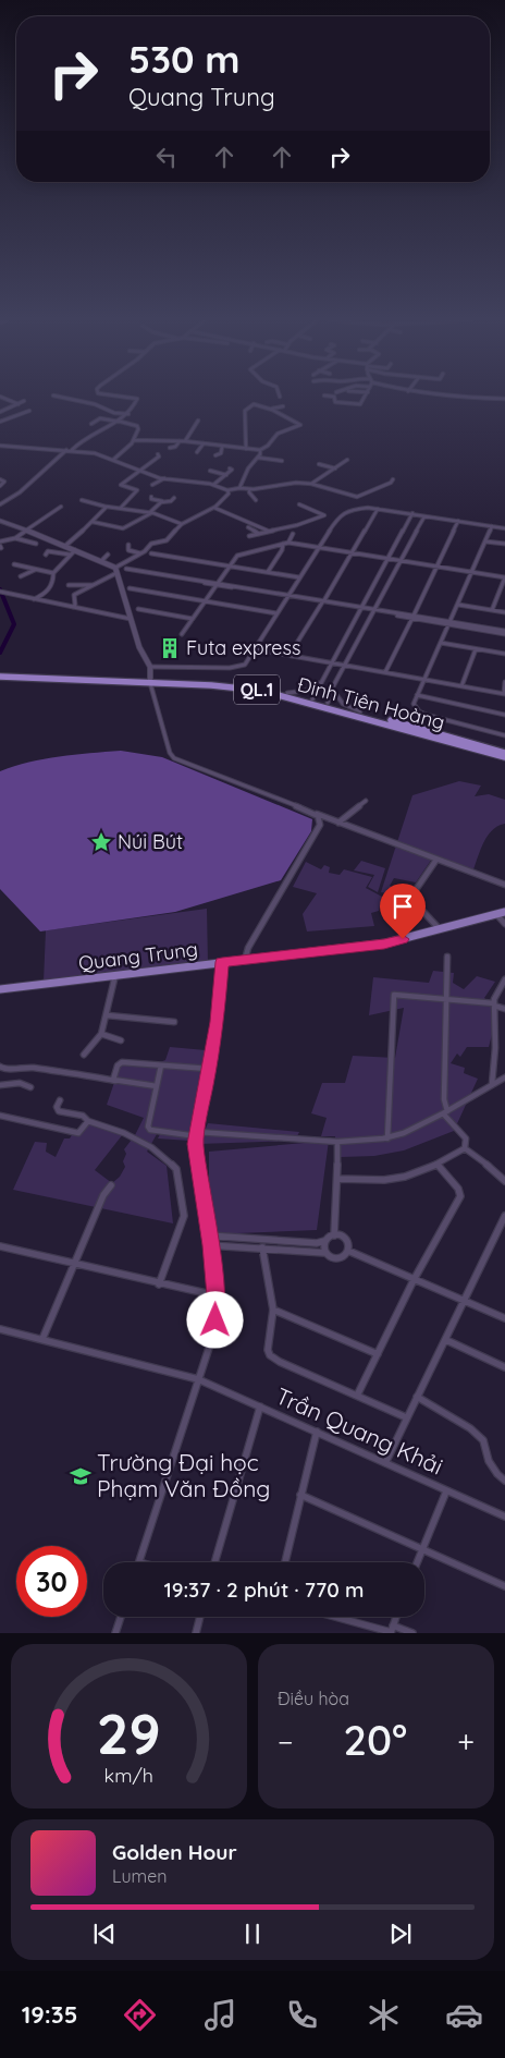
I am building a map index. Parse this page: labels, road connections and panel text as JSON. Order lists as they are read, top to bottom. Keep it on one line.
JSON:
{"streets":{"highway":["QL.1","Đinh Tiên Hoàng"],"main road":["Quang Trung"],"street":["Trần Quang Khải"]},"places":{"building":["Futa express"],"place":["Núi Bút"],"school or university":["Trường Đại học Phạm Văn Đồng"]},"page":{"turn":["530 m","Quang Trung"],"limit":"30","trip":"19:37 · 2 phút · 770 m","tile":"Điều hòa","heat":["−","20°","+"],"song":["Golden Hour","Lumen"],"tabs":"19:35","gauge":["29","km/h"]}}
